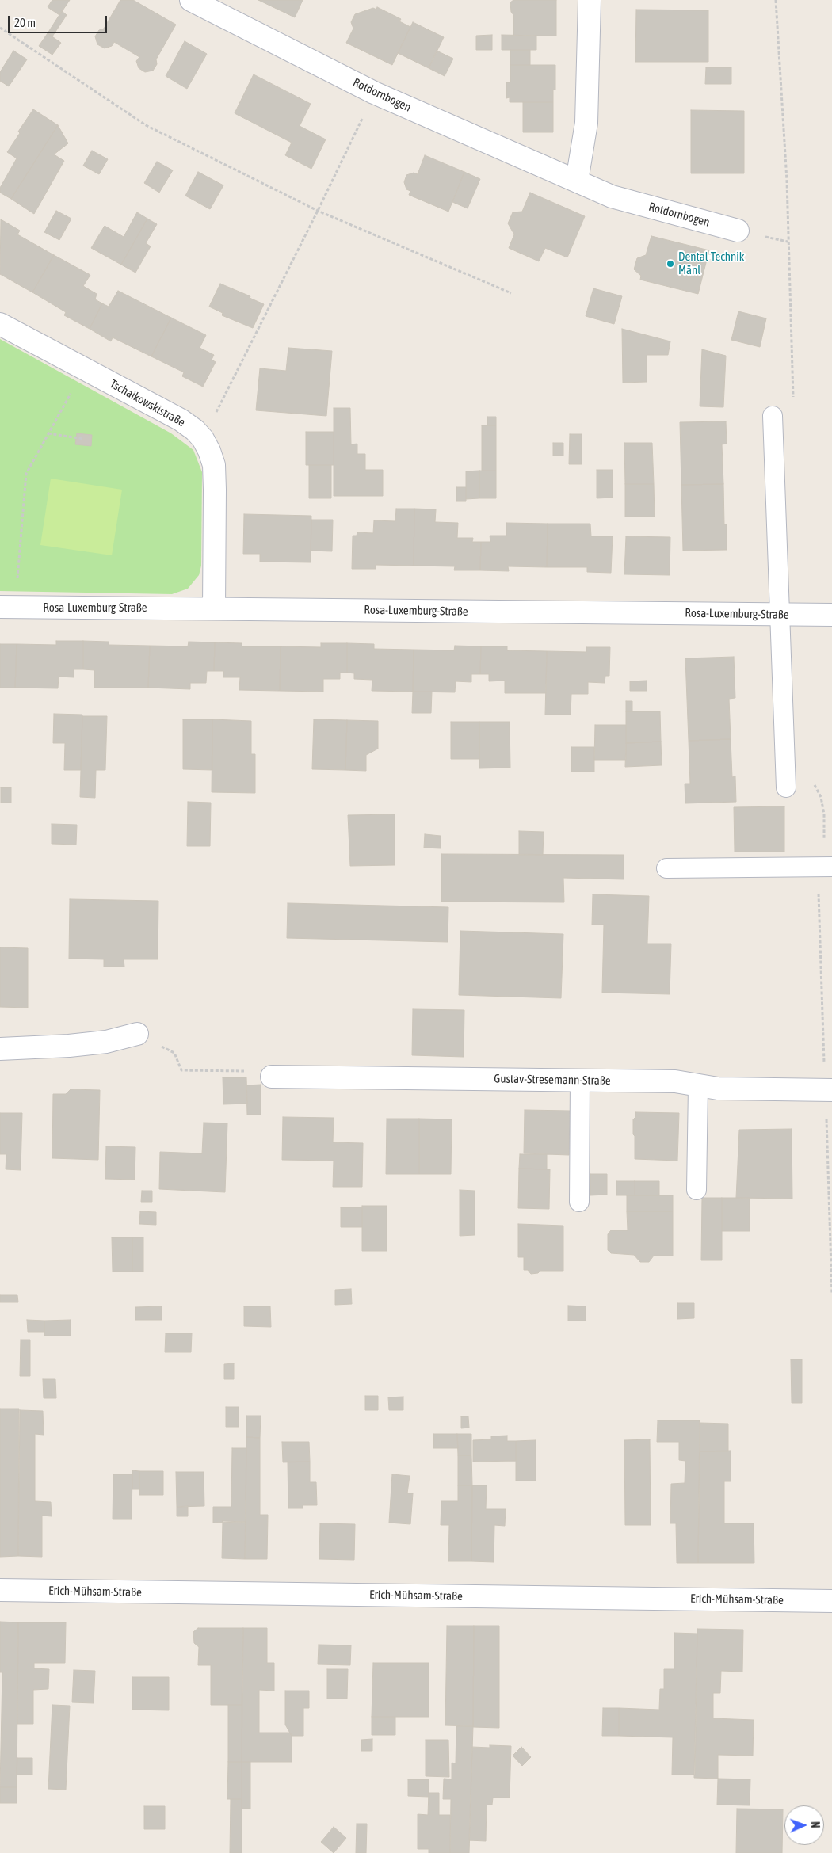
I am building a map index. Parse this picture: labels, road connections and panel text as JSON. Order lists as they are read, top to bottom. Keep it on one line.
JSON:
{"streets":{"street":["Rotdornbogen","Tschaikowskistraße","Rosa-Luxemburg-Straße","Gustav-Stresemann-Straße","Erich-Mühsam-Straße"]},"crossings":[["Tschaikowskistraße","Rosa-Luxemburg-Straße"]],"places":["Dental-Technik Mänl"],"scale_bar":"20 m","north":"right"}
